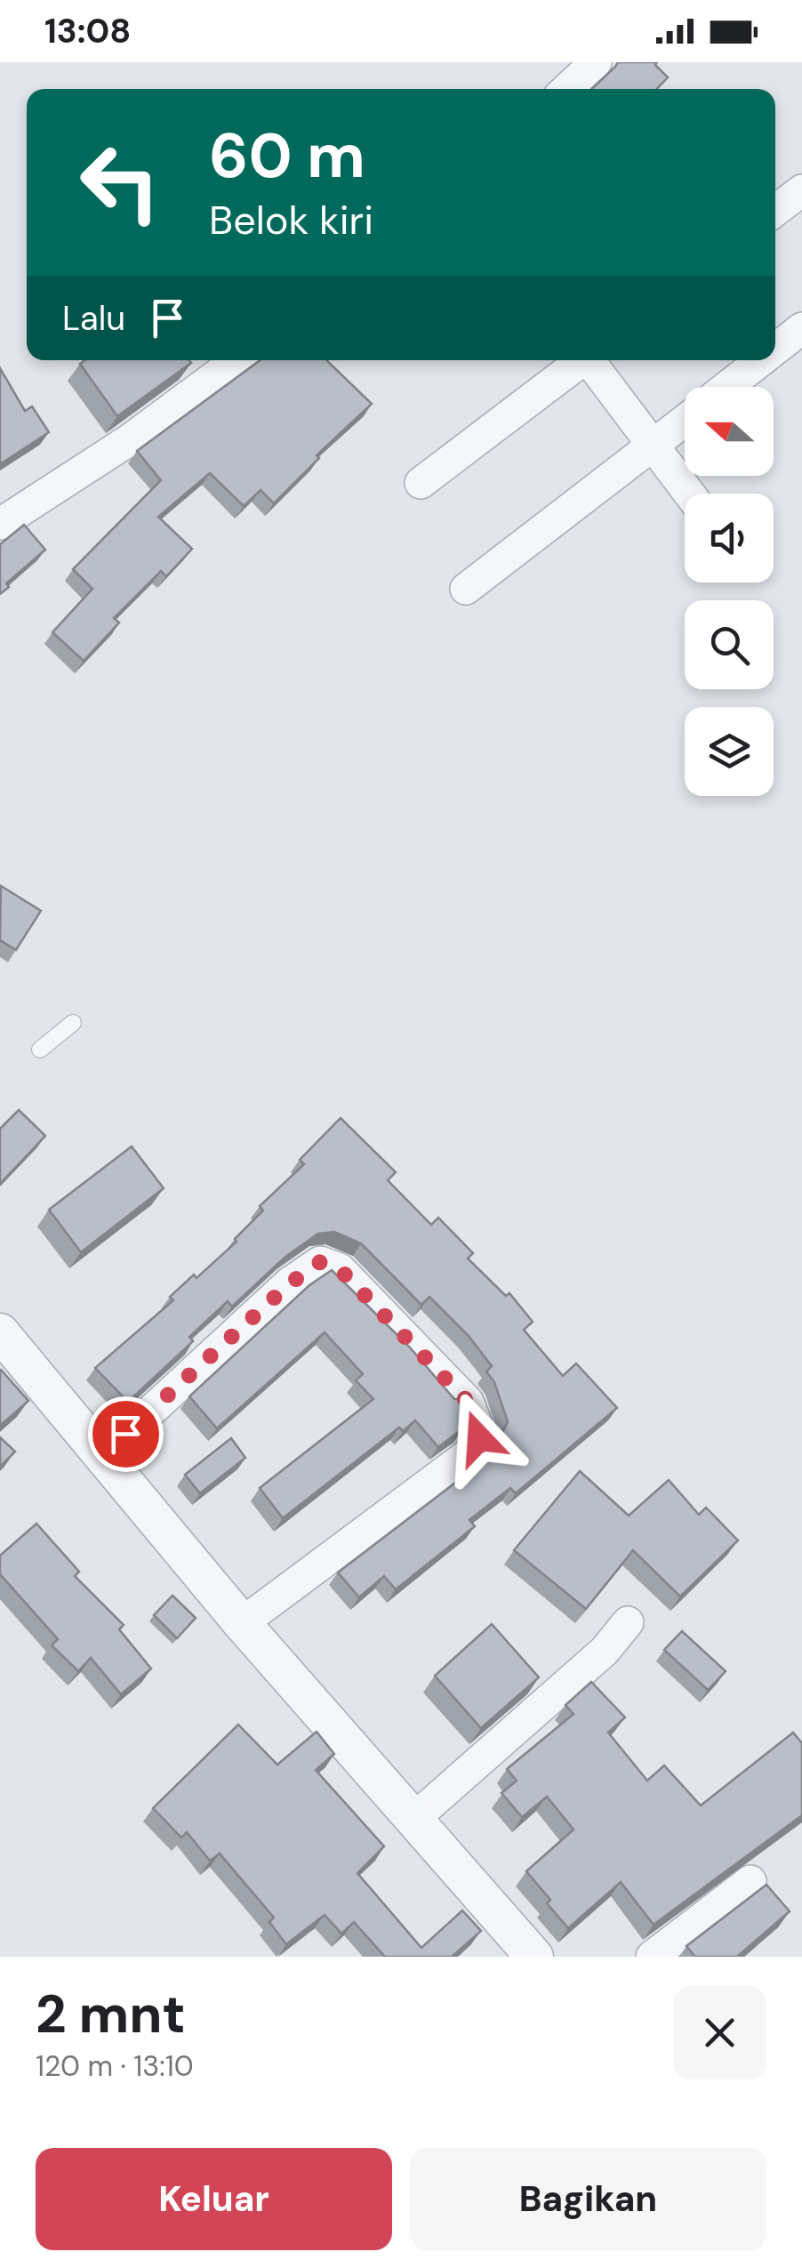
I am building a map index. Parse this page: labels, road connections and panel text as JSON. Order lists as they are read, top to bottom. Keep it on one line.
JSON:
{"north":"left","page":{"status":"13:08","turn":["60 m","Belok kiri"],"then":"Lalu","heading":["2 mnt","120 m · 13:10"],"buttons":["Keluar","Bagikan"]}}
